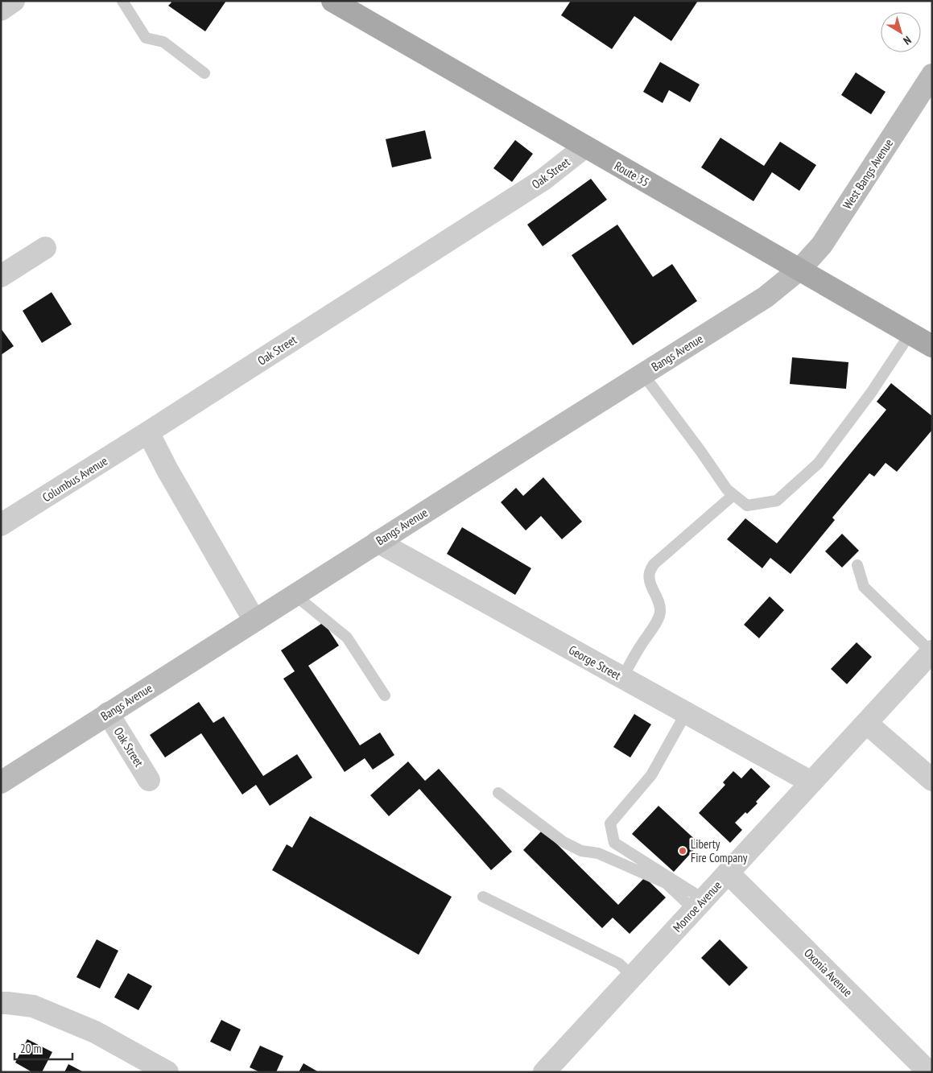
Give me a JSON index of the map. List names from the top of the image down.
{
  "streets": {
    "main road": ["Route 35"],
    "street": [
      "Oak Street",
      "West Bangs Avenue",
      "Bangs Avenue",
      "Columbus Avenue",
      "George Street",
      "Monroe Avenue",
      "Oxonia Avenue"
    ]
  },
  "crossings": [
    ["Oak Street", "Route 35"],
    ["Oak Street", "Bangs Avenue"],
    ["Oak Street", "Columbus Avenue"],
    ["Route 35", "West Bangs Avenue"],
    ["Route 35", "Bangs Avenue"],
    ["West Bangs Avenue", "Bangs Avenue"],
    ["Bangs Avenue", "George Street"],
    ["George Street", "Monroe Avenue"],
    ["Monroe Avenue", "Oxonia Avenue"]
  ],
  "places": ["Liberty Fire Company"],
  "scale_bar": "20 m",
  "north": "bottom right"
}
